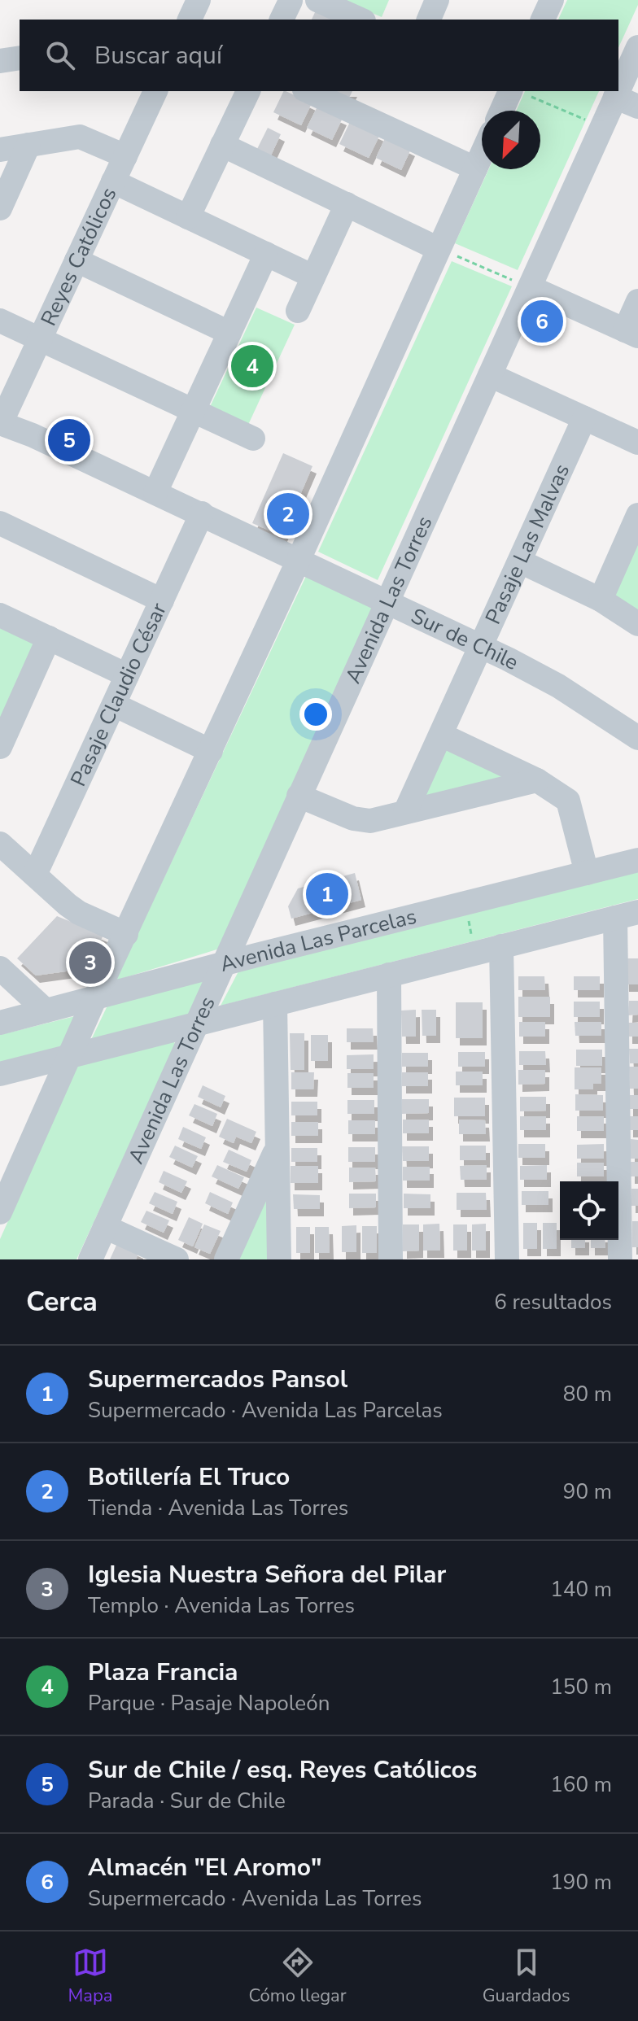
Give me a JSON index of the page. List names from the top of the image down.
{
  "streets": {
    "street": [
      "Reyes Católicos",
      "Pasaje Las Malvas",
      "Avenida Las Torres",
      "Sur de Chile",
      "Pasaje Claudio César",
      "Avenida Las Parcelas"
    ]
  },
  "crossings": [
    ["Reyes Católicos", "Sur de Chile"],
    ["Pasaje Las Malvas", "Sur de Chile"],
    ["Avenida Las Torres", "Sur de Chile"],
    ["Avenida Las Torres", "Avenida Las Parcelas"],
    ["Sur de Chile", "Pasaje Claudio César"]
  ],
  "north": "bottom left",
  "page": {
    "search": "Buscar aquí",
    "pins": [
      "6",
      "4",
      "5",
      "2",
      "1",
      "3"
    ],
    "heading": ["Cerca", "6 resultados"],
    "list": [
      {
        "mark": "1",
        "name": "Supermercados Pansol",
        "note": "Supermercado · Avenida Las Parcelas",
        "value": "80 m"
      },
      {
        "mark": "2",
        "name": "Botillería El Truco",
        "note": "Tienda · Avenida Las Torres",
        "value": "90 m"
      },
      {
        "mark": "3",
        "name": "Iglesia Nuestra Señora del Pilar",
        "note": "Templo · Avenida Las Torres",
        "value": "140 m"
      },
      {
        "mark": "4",
        "name": "Plaza Francia",
        "note": "Parque · Pasaje Napoleón",
        "value": "150 m"
      },
      {
        "mark": "5",
        "name": "Sur de Chile / esq. Reyes Católicos",
        "note": "Parada · Sur de Chile",
        "value": "160 m"
      },
      {
        "mark": "6",
        "name": "Almacén \"El Aromo\"",
        "note": "Supermercado · Avenida Las Torres",
        "value": "190 m"
      }
    ],
    "nav": ["Mapa", "Cómo llegar", "Guardados"]
  }
}
